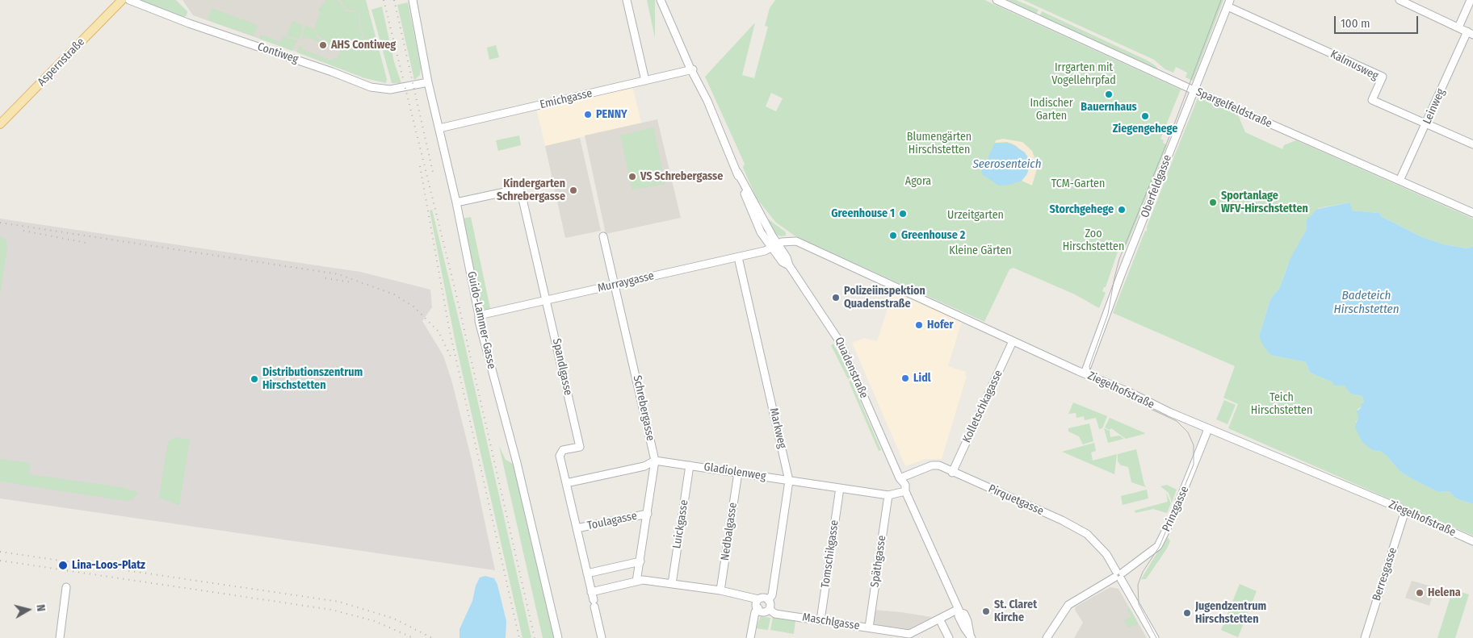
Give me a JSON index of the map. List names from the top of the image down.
{
  "streets": {
    "main road": ["Aspernstraße"],
    "street": [
      "Contiweg",
      "Kalmusweg",
      "Emichgasse",
      "Leinweg",
      "Spargelfeldstraße",
      "Oberfeldgasse",
      "Murraygasse",
      "Guido-Lammer-Gasse",
      "Spandlgasse",
      "Quadenstraße",
      "Ziegelhofstraße",
      "Kolletschkagasse",
      "Schrebergasse",
      "Markweg",
      "Gladiolenweg",
      "Pirquetgasse",
      "Prinzgasse",
      "Toulagasse",
      "Luickgasse",
      "Nedbalgasse",
      "Tomschikgasse",
      "Späthgasse",
      "Berresgasse",
      "Maschlgasse"
    ]
  },
  "crossings": [
    ["Contiweg", "Guido-Lammer-Gasse"],
    ["Kalmusweg", "Leinweg"],
    ["Kalmusweg", "Oberfeldgasse"],
    ["Emichgasse", "Guido-Lammer-Gasse"],
    ["Emichgasse", "Quadenstraße"],
    ["Leinweg", "Spargelfeldstraße"],
    ["Spargelfeldstraße", "Oberfeldgasse"],
    ["Oberfeldgasse", "Ziegelhofstraße"],
    ["Murraygasse", "Guido-Lammer-Gasse"],
    ["Murraygasse", "Spandlgasse"],
    ["Murraygasse", "Quadenstraße"],
    ["Murraygasse", "Ziegelhofstraße"],
    ["Murraygasse", "Schrebergasse"],
    ["Murraygasse", "Markweg"],
    ["Guido-Lammer-Gasse", "Spandlgasse"],
    ["Spandlgasse", "Gladiolenweg"],
    ["Spandlgasse", "Toulagasse"],
    ["Quadenstraße", "Ziegelhofstraße"],
    ["Quadenstraße", "Gladiolenweg"],
    ["Quadenstraße", "Pirquetgasse"],
    ["Quadenstraße", "Maschlgasse"],
    ["Ziegelhofstraße", "Kolletschkagasse"],
    ["Ziegelhofstraße", "Prinzgasse"],
    ["Ziegelhofstraße", "Berresgasse"],
    ["Kolletschkagasse", "Pirquetgasse"],
    ["Schrebergasse", "Gladiolenweg"],
    ["Schrebergasse", "Toulagasse"],
    ["Markweg", "Gladiolenweg"],
    ["Markweg", "Maschlgasse"],
    ["Gladiolenweg", "Luickgasse"],
    ["Gladiolenweg", "Nedbalgasse"],
    ["Gladiolenweg", "Tomschikgasse"],
    ["Gladiolenweg", "Späthgasse"],
    ["Pirquetgasse", "Prinzgasse"],
    ["Tomschikgasse", "Maschlgasse"],
    ["Späthgasse", "Maschlgasse"]
  ],
  "water": ["Seerosenteich", "Badeteich Hirschstetten"],
  "parks": [
    "Irrgarten mit Vogellehrpfad",
    "Indischer Garten",
    "Blumengärten Hirschstetten",
    "Agora",
    "TCM-Garten",
    "Urzeitgarten",
    "Zoo Hirschstetten",
    "Kleine Gärten",
    "Teich Hirschstetten"
  ],
  "places": [
    "AHS Contiweg",
    "Bauernhaus",
    "PENNY",
    "Ziegengehege",
    "VS Schrebergasse",
    "Kindergarten Schrebergasse",
    "Sportanlage WFV-Hirschstetten",
    "Storchgehege",
    "Greenhouse 1",
    "Greenhouse 2",
    "Polizeiinspektion Quadenstraße",
    "Hofer",
    "Lidl",
    "Distributionszentrum Hirschstetten",
    "Lina-Loos-Platz",
    "Helena",
    "St. Claret Kirche",
    "Jugendzentrum Hirschstetten"
  ],
  "scale_bar": "100 m",
  "north": "right"
}
